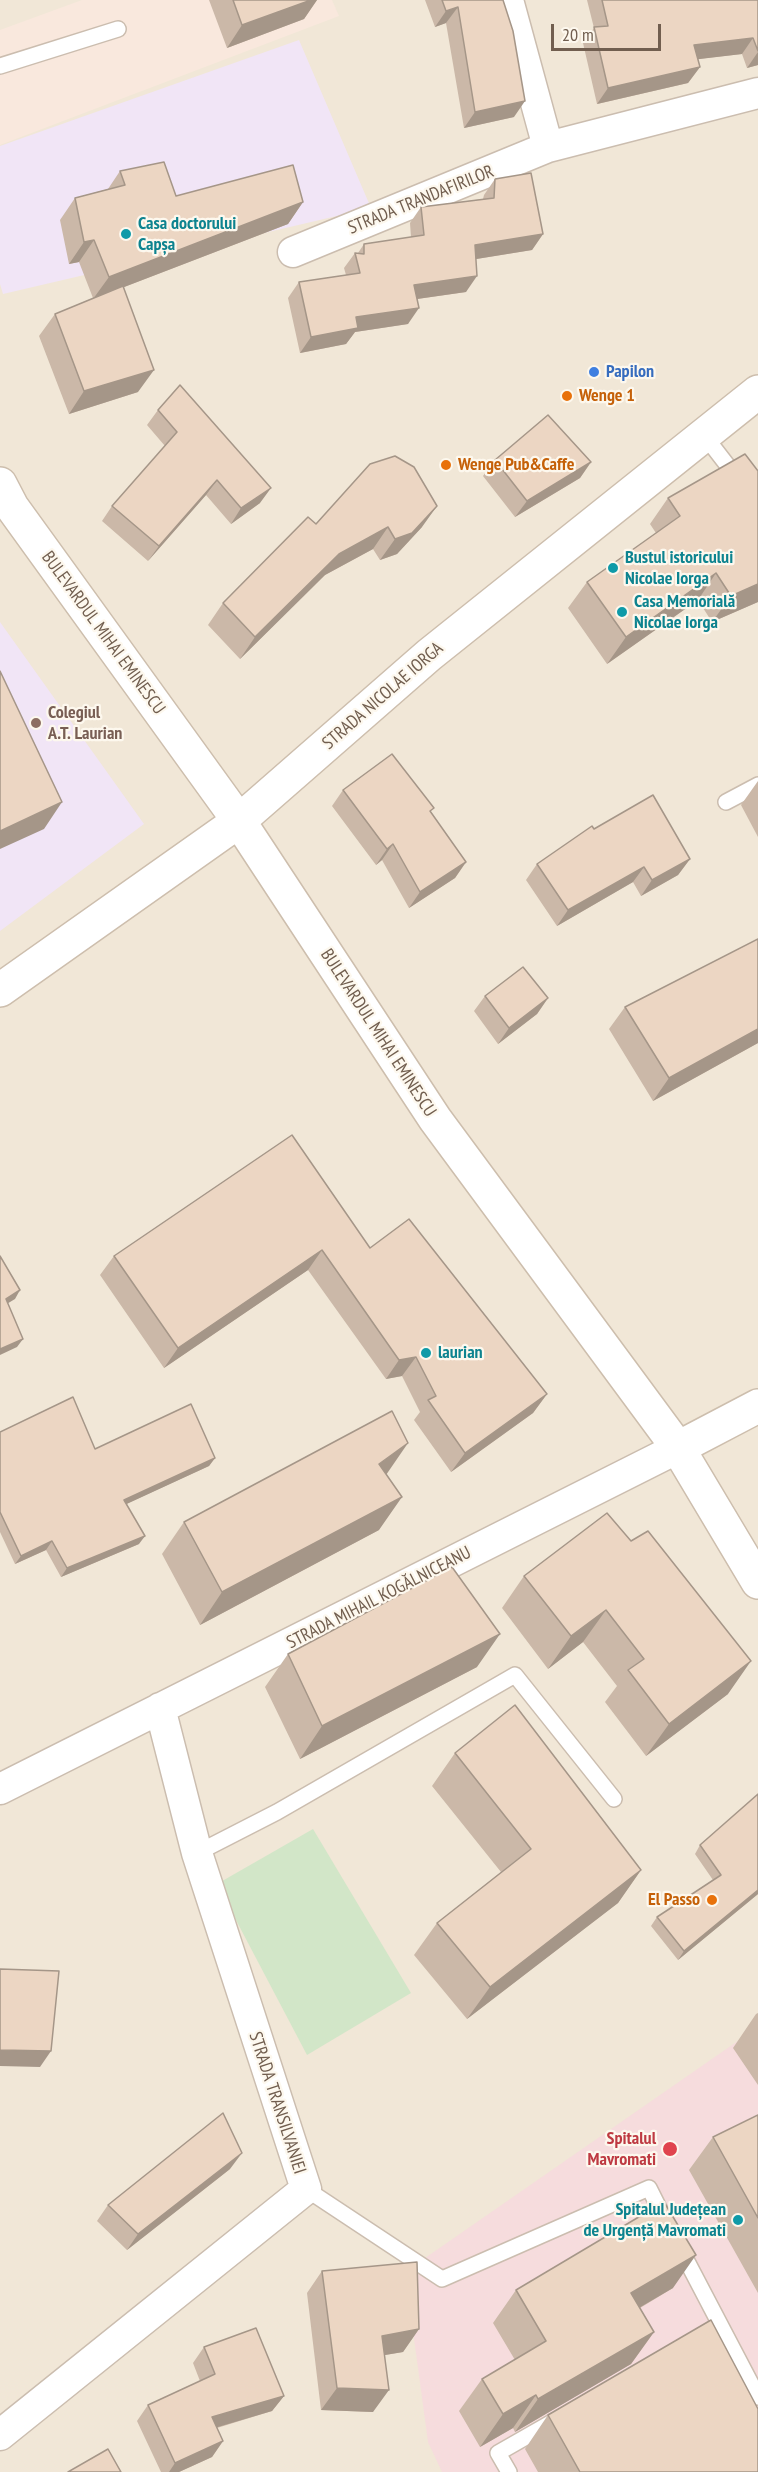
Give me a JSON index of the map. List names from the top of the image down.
{
  "streets": {
    "main road": ["BULEVARDUL MIHAI EMINESCU", "STRADA NICOLAE IORGA", "STRADA MIHAIL KOGĂLNICEANU"],
    "street": ["STRADA TRANDAFIRILOR", "STRADA TRANSILVANIEI"]
  },
  "crossings": [
    ["BULEVARDUL MIHAI EMINESCU", "STRADA NICOLAE IORGA"],
    ["BULEVARDUL MIHAI EMINESCU", "STRADA MIHAIL KOGĂLNICEANU"],
    ["STRADA MIHAIL KOGĂLNICEANU", "STRADA TRANSILVANIEI"]
  ],
  "places": [
    "Casa doctorului Capșa",
    "Papilon",
    "Wenge 1",
    "Wenge Pub&Caffe",
    "Bustul istoricului Nicolae Iorga",
    "Casa Memorială Nicolae Iorga",
    "Colegiul A.T. Laurian",
    "laurian",
    "El Passo",
    "Spitalul Mavromati",
    "Spitalul Județean de Urgență Mavromati"
  ],
  "scale_bar": "20 m"
}
